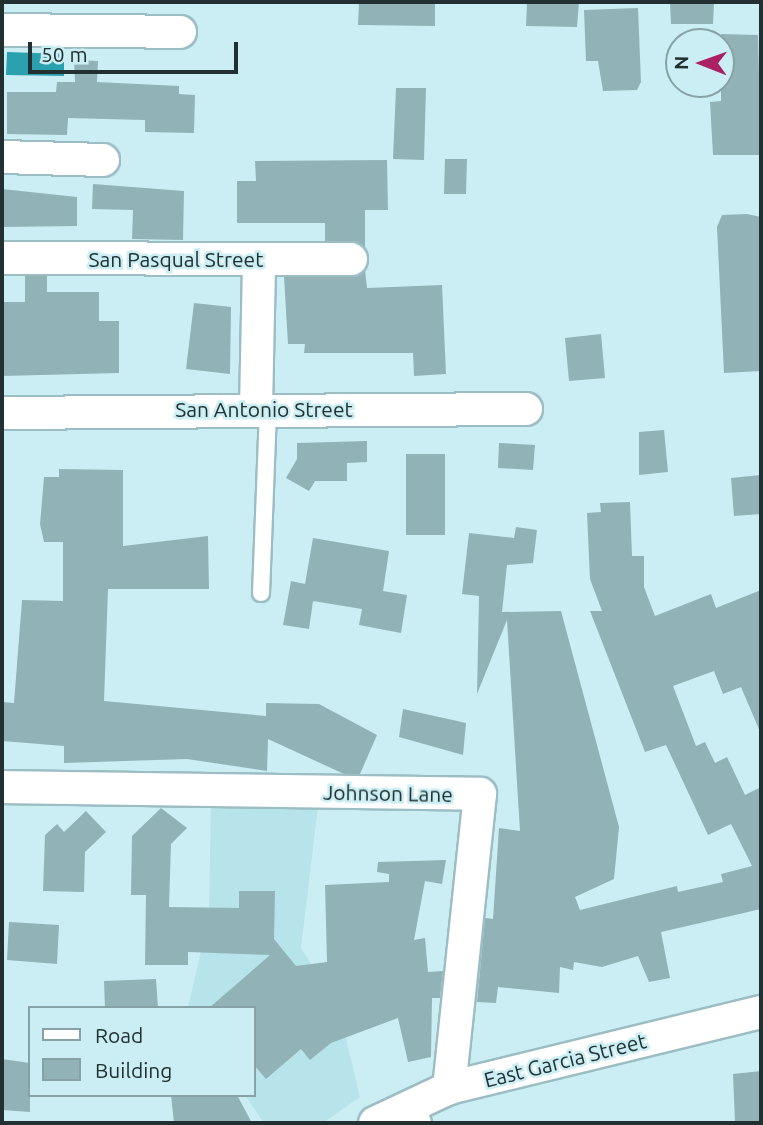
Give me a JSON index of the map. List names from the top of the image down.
{
  "streets": {
    "street": [
      "San Pasqual Street",
      "San Antonio Street",
      "Johnson Lane",
      "East Garcia Street"
    ]
  },
  "crossings": [
    ["Johnson Lane", "East Garcia Street"]
  ],
  "legend": ["Road", "Building"],
  "scale_bar": "50 m",
  "north": "left"
}
